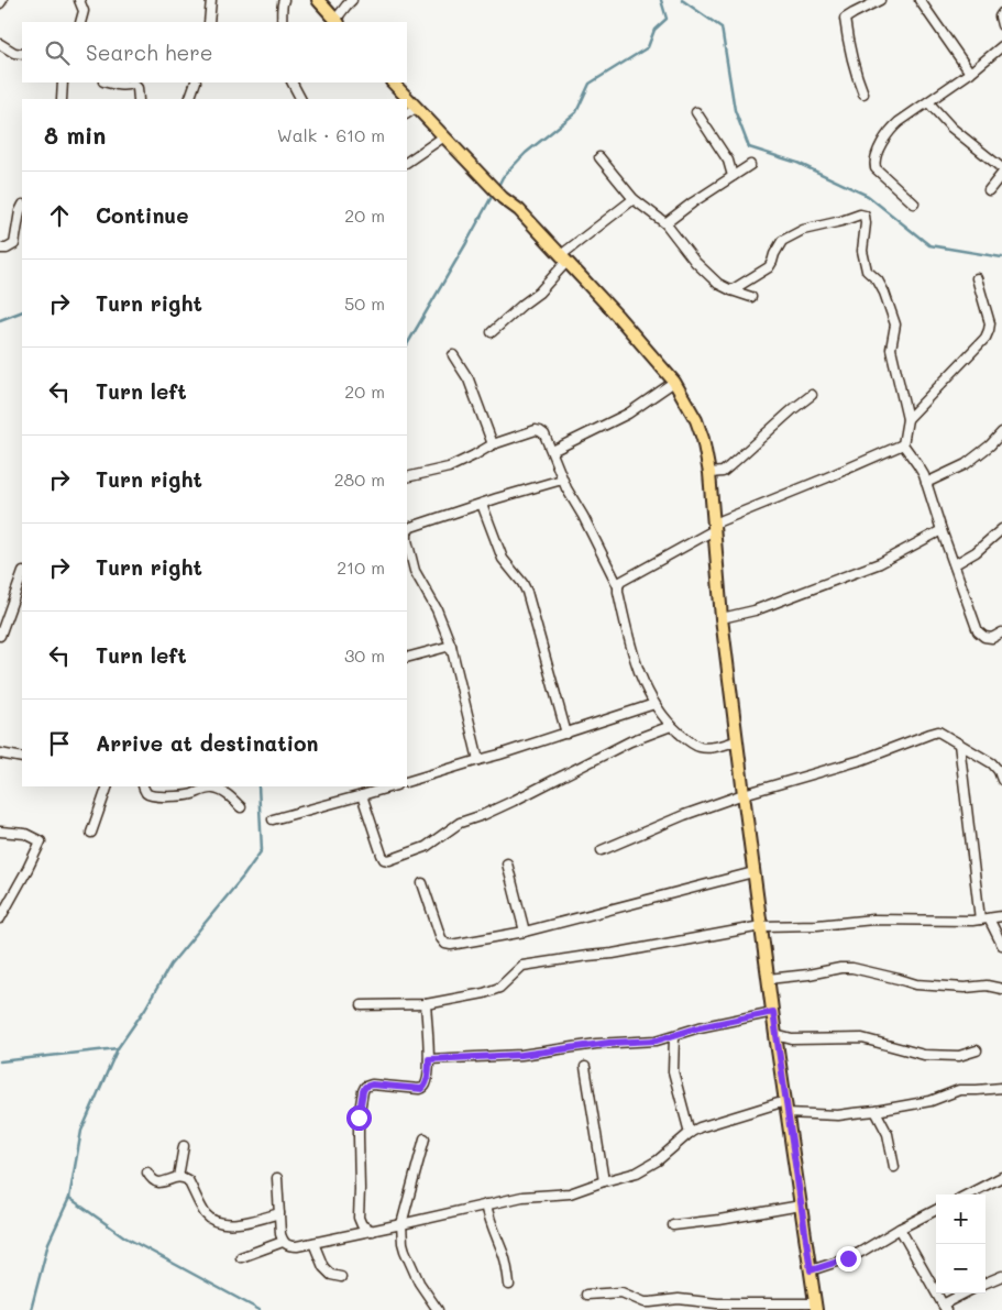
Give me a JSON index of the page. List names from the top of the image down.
{
  "page": {
    "search": "Search here",
    "heading": ["8 min", "Walk · 610 m"],
    "list": [
      ["Continue", "20 m"],
      ["Turn right", "50 m"],
      ["Turn left", "20 m"],
      ["Turn right", "280 m"],
      ["Turn right", "210 m"],
      ["Turn left", "30 m"],
      "Arrive at destination"
    ],
    "map_buttons": ["+", "−"]
  }
}
